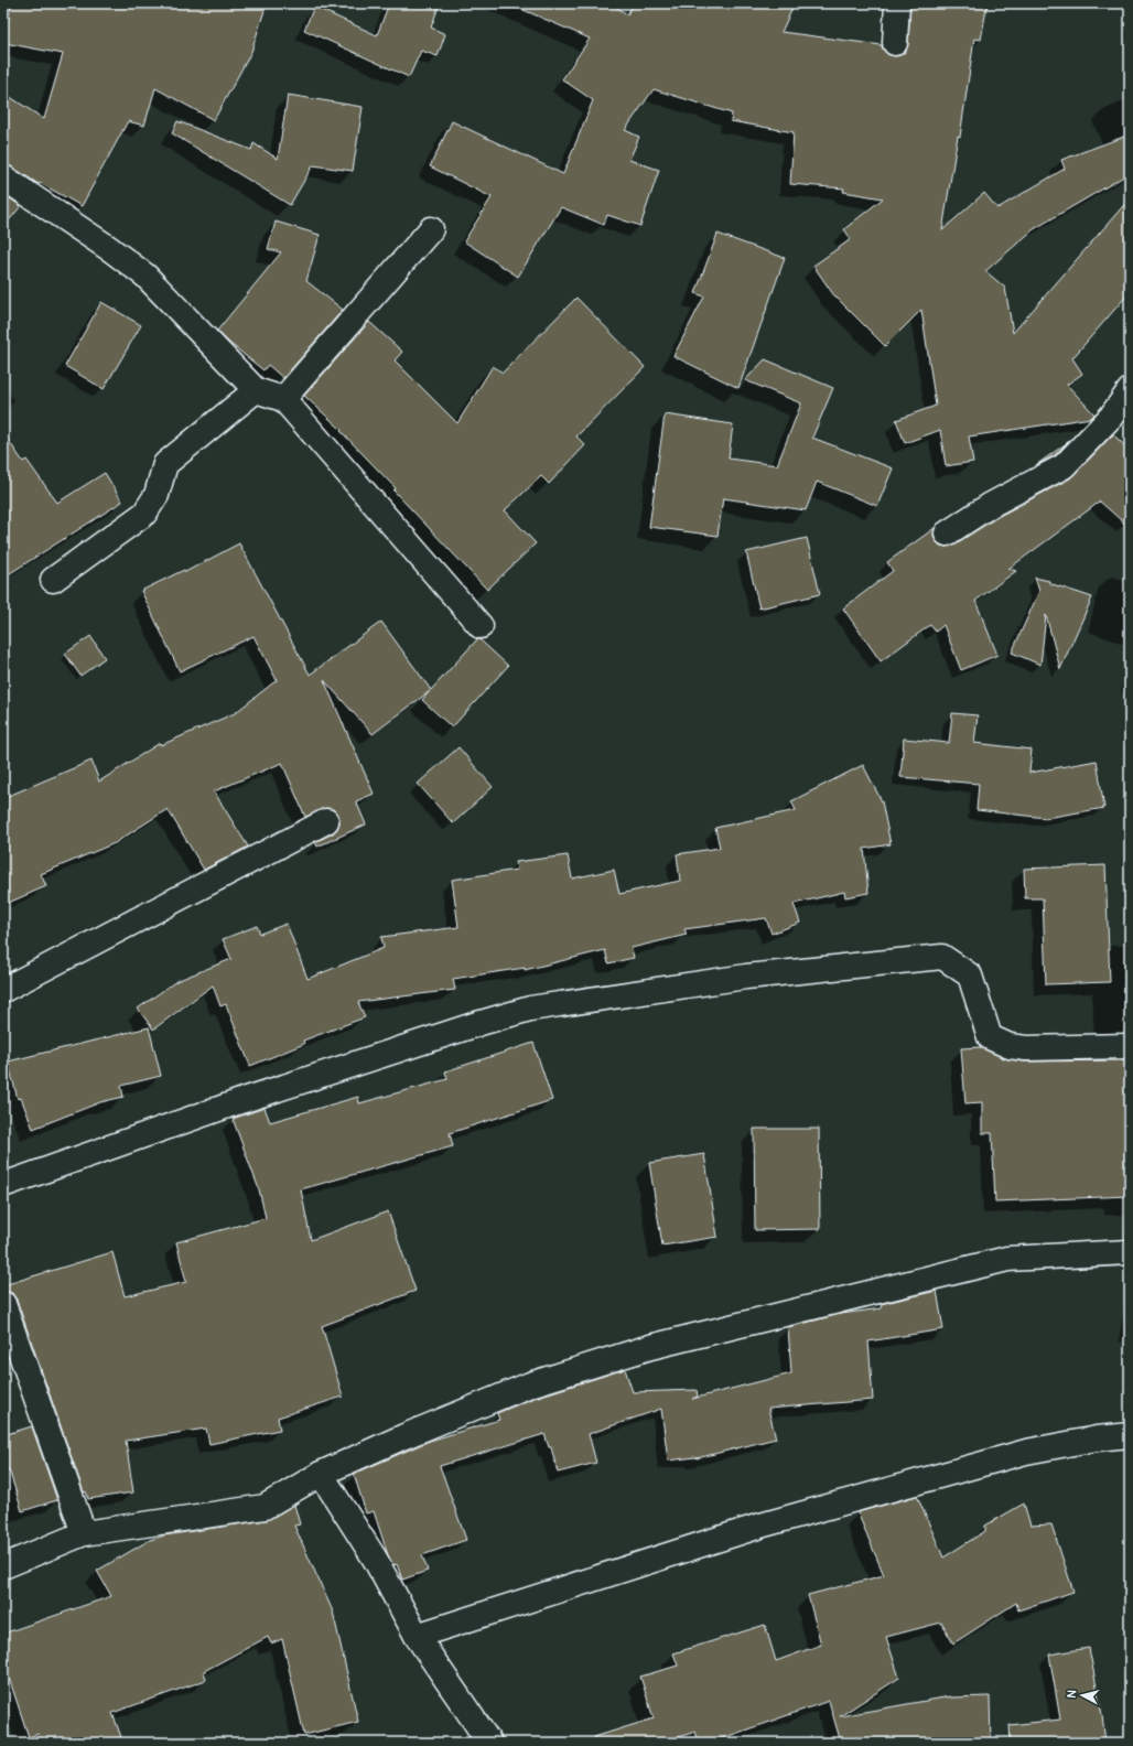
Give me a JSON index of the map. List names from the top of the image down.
{
  "north": "left"
}
